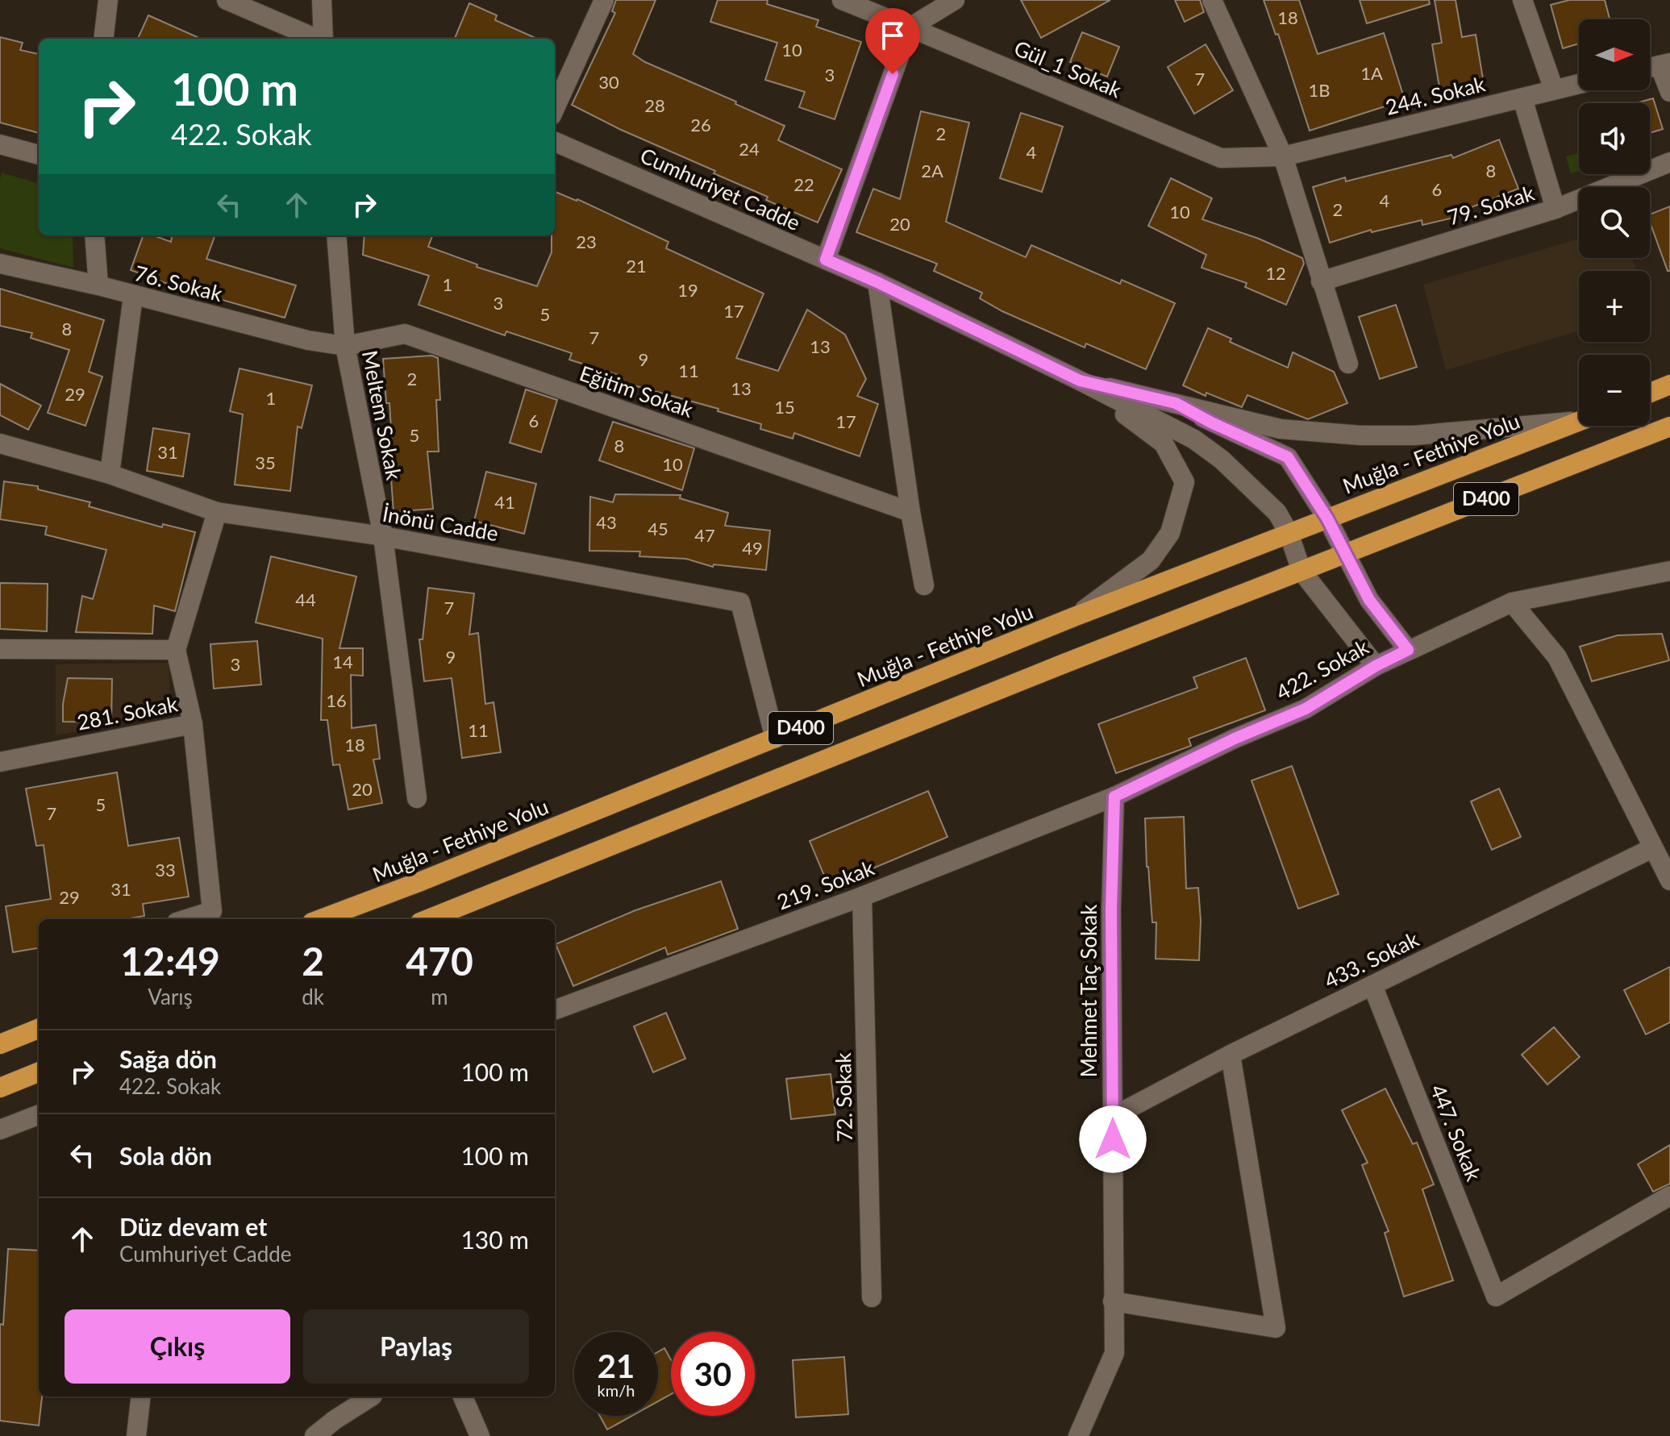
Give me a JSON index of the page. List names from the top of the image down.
{
  "streets": {
    "highway": ["Muğla - Fethiye Yolu", "D400"],
    "street": [
      "Gül_1 Sokak",
      "244. Sokak",
      "Cumhuriyet Cadde",
      "79. Sokak",
      "76. Sokak",
      "Eğitim Sokak",
      "Meltem Sokak",
      "İnönü Cadde",
      "422. Sokak",
      "281. Sokak",
      "219. Sokak",
      "433. Sokak",
      "Mehmet Taç Sokak",
      "72. Sokak",
      "447. Sokak"
    ]
  },
  "crossings": [
    ["Gül_1 Sokak", "244. Sokak"],
    ["76. Sokak", "Eğitim Sokak"],
    ["76. Sokak", "Meltem Sokak"],
    ["Eğitim Sokak", "Meltem Sokak"],
    ["Meltem Sokak", "İnönü Cadde"],
    ["Muğla - Fethiye Yolu", "İnönü Cadde"],
    ["422. Sokak", "219. Sokak"],
    ["422. Sokak", "Mehmet Taç Sokak"],
    ["219. Sokak", "Mehmet Taç Sokak"],
    ["219. Sokak", "72. Sokak"],
    ["433. Sokak", "Mehmet Taç Sokak"],
    ["433. Sokak", "447. Sokak"]
  ],
  "house_numbers": [
    "18",
    "10",
    "1A",
    "3",
    "7",
    "30",
    "1B",
    "28",
    "26",
    "2",
    "24",
    "4",
    "2A",
    "8",
    "22",
    "6",
    "4",
    "2",
    "10",
    "20",
    "23",
    "21",
    "12",
    "1",
    "19",
    "3",
    "17",
    "5",
    "8",
    "7",
    "13",
    "9",
    "11",
    "2",
    "13",
    "29",
    "1",
    "15",
    "6",
    "17",
    "5",
    "8",
    "31",
    "35",
    "10",
    "41",
    "43",
    "45",
    "47",
    "49",
    "44",
    "7",
    "9",
    "14",
    "3",
    "16",
    "11",
    "18",
    "20",
    "5",
    "7",
    "33",
    "31",
    "29"
  ],
  "north": "right",
  "page": {
    "map_buttons": ["+", "−"],
    "turn": ["100 m", "422. Sokak"],
    "eta": [
      "12:49",
      "Varış",
      "2",
      "dk",
      "470",
      "m"
    ],
    "list": [
      {
        "name": "Sağa dön",
        "note": "422. Sokak",
        "value": "100 m"
      },
      {
        "name": "Sola dön",
        "value": "100 m"
      },
      {
        "name": "Düz devam et",
        "note": "Cumhuriyet Cadde",
        "value": "130 m"
      }
    ],
    "buttons": ["Çıkış", "Paylaş"],
    "speed": "21 km/h",
    "limit": "30"
  }
}
